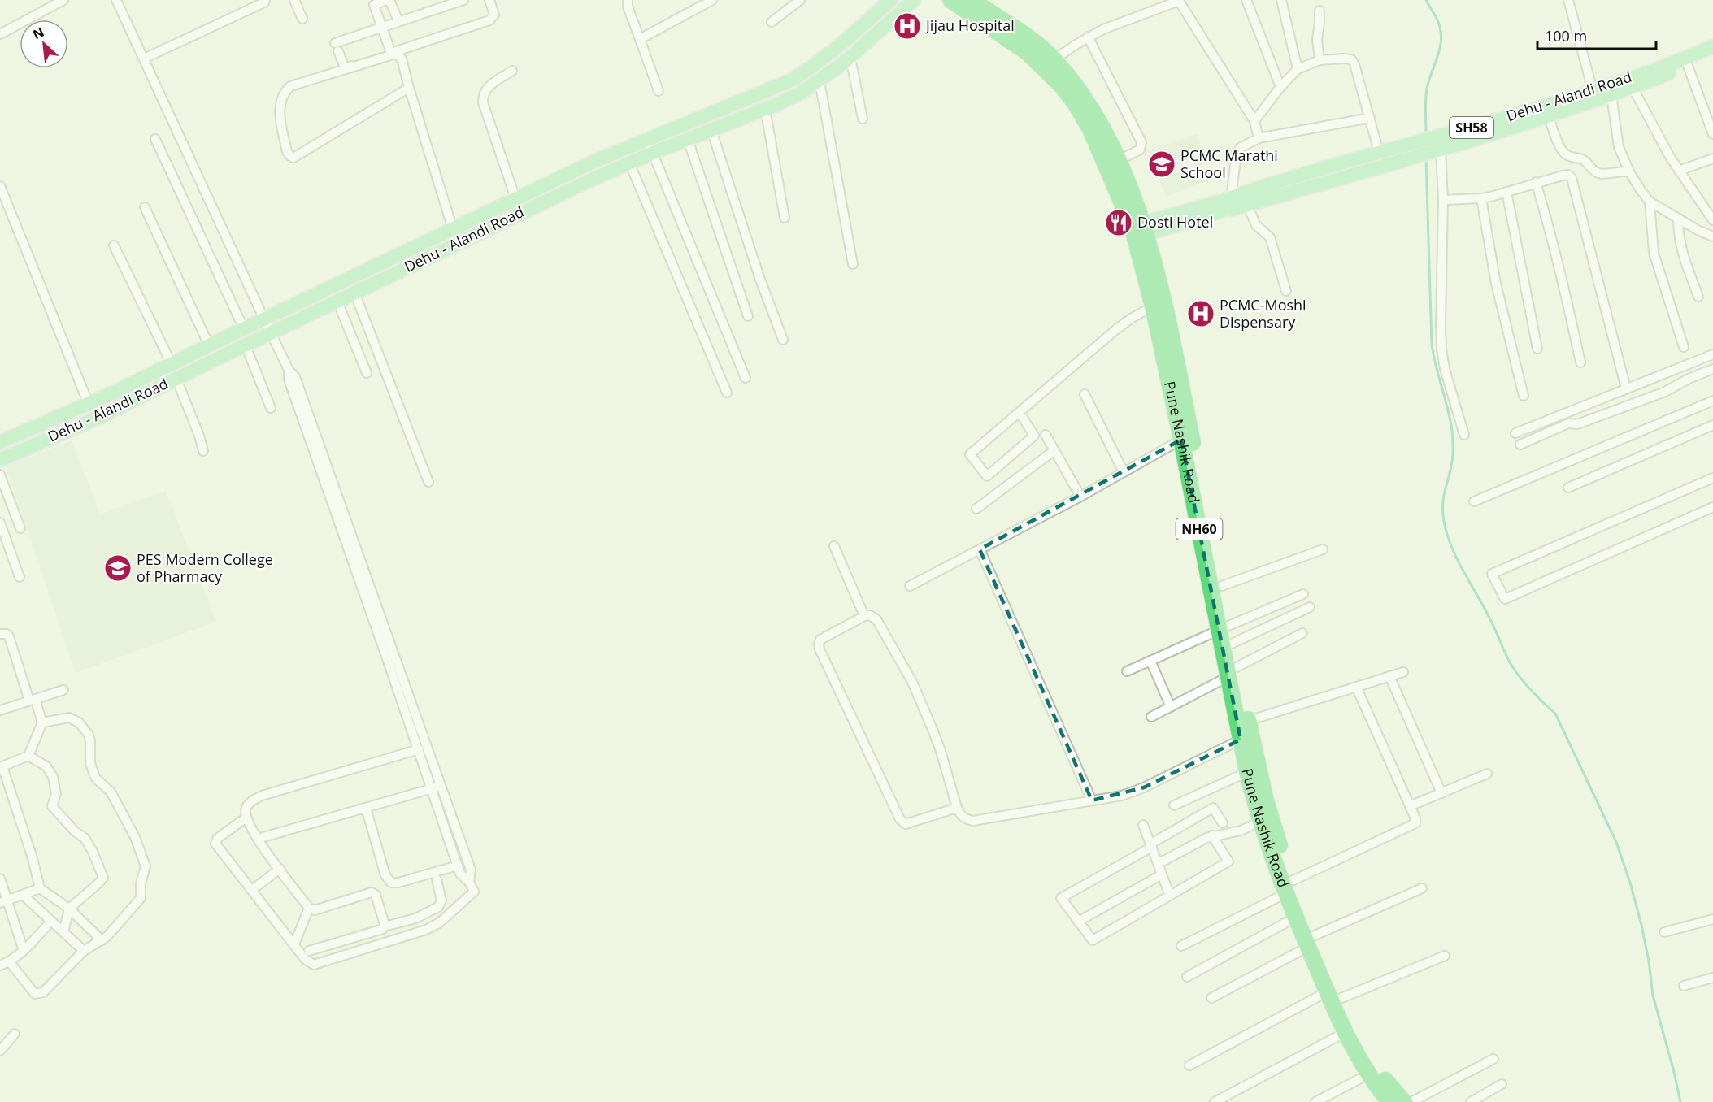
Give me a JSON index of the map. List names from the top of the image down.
{
  "streets": {
    "highway": ["Pune Nashik Road", "NH60"],
    "main road": ["Dehu - Alandi Road", "SH58"]
  },
  "crossings": [
    ["Dehu - Alandi Road", "Pune Nashik Road"]
  ],
  "places": {
    "hospital": ["Jijau Hospital", "PCMC-Moshi Dispensary"],
    "school or university": ["PCMC Marathi School", "PES Modern College of Pharmacy"],
    "restaurant": ["Dosti Hotel"]
  },
  "scale_bar": "100 m",
  "north": "top left"
}
